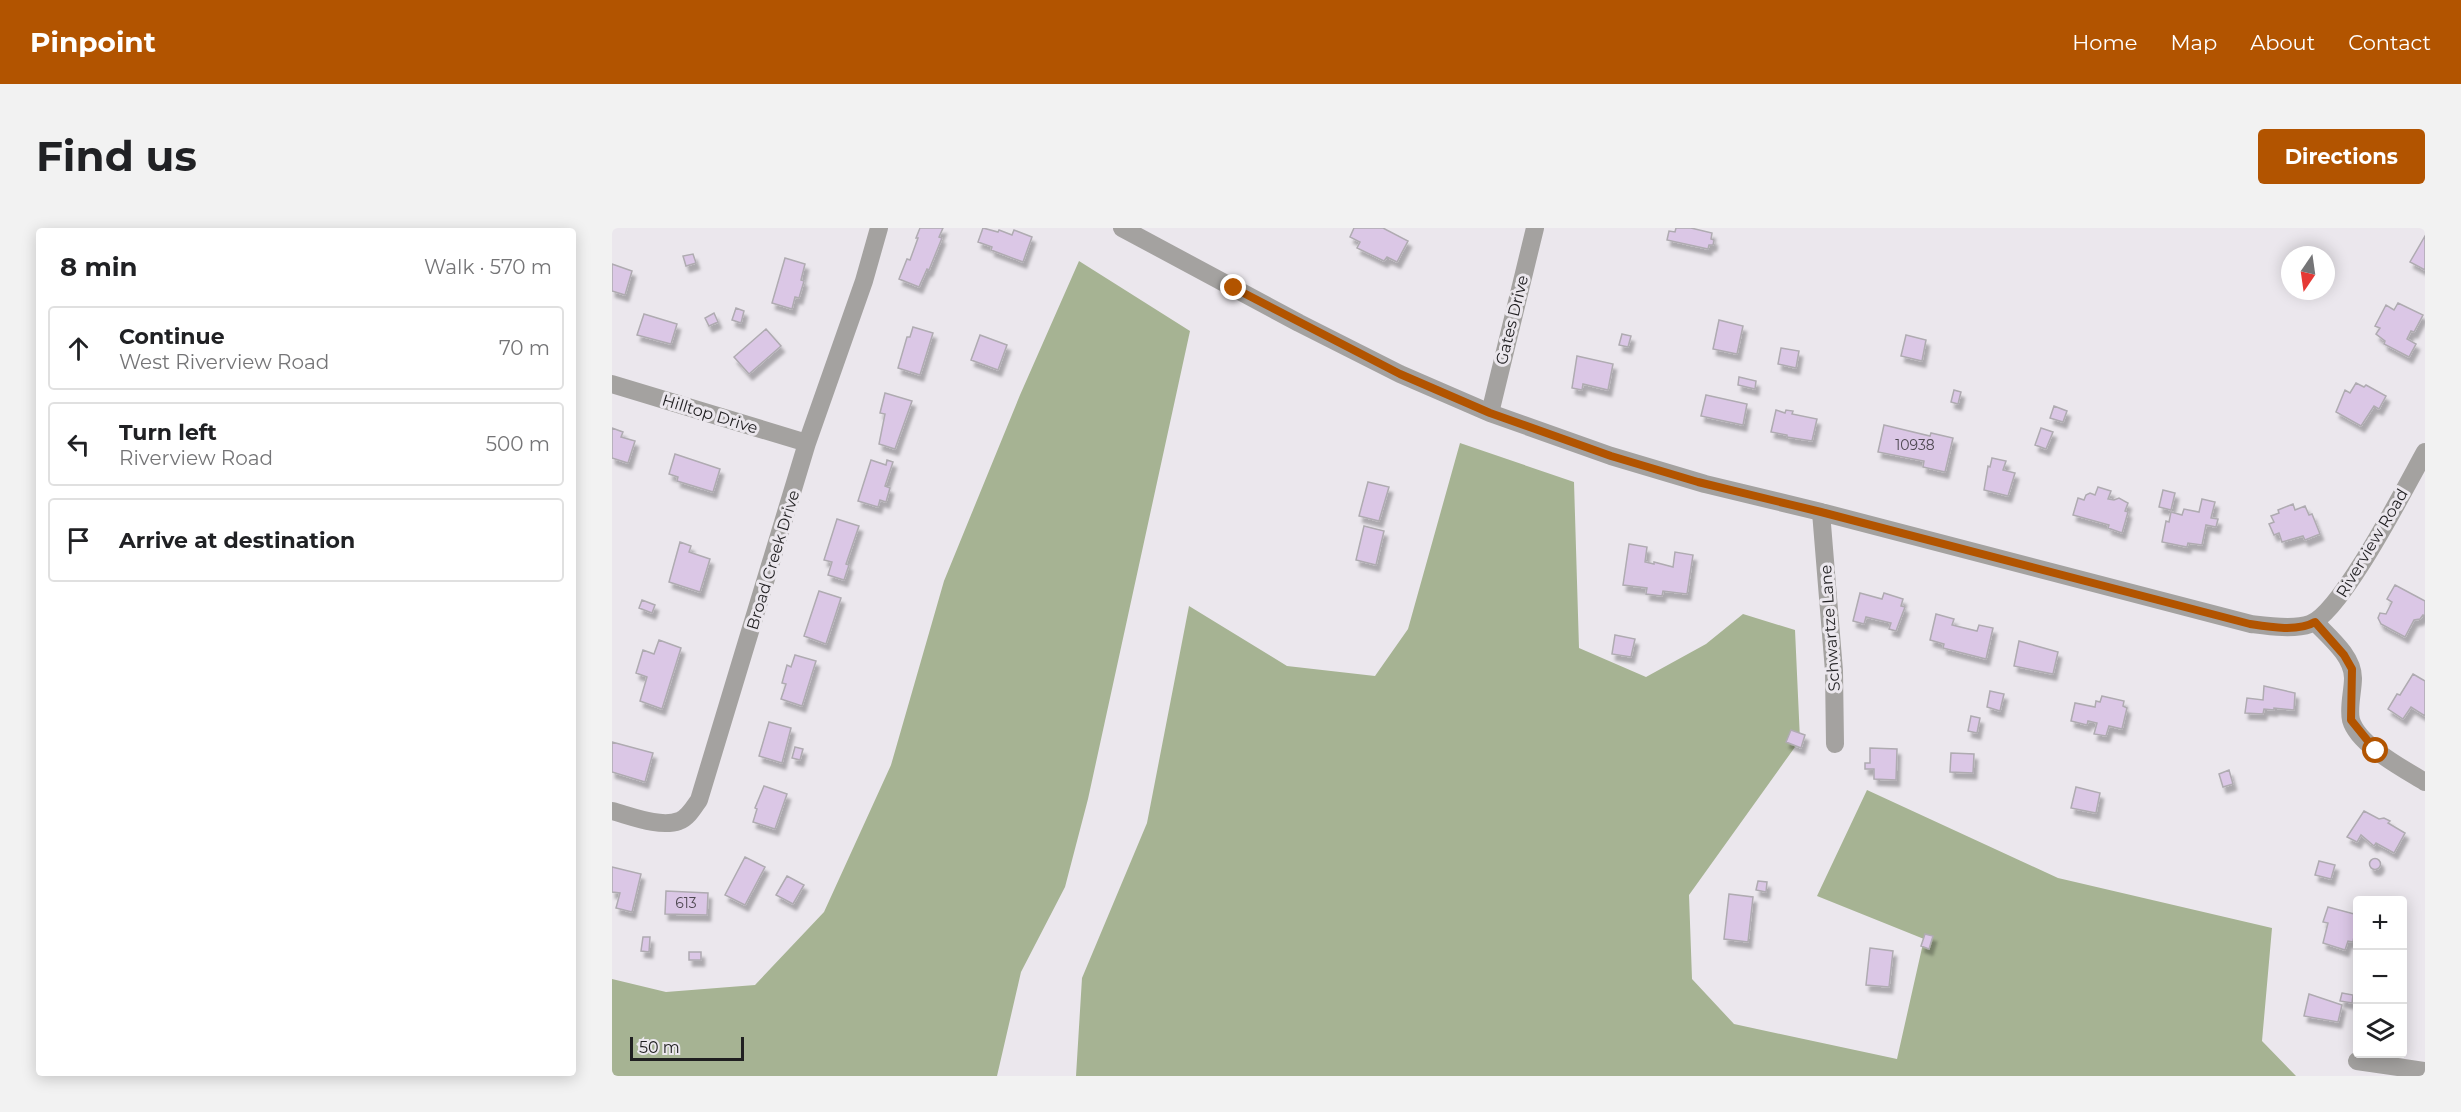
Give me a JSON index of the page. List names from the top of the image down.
{
  "streets": {
    "street": [
      "Gates Drive",
      "Hilltop Drive",
      "Riverview Road",
      "Broad Creek Drive",
      "Schwartze Lane"
    ]
  },
  "crossings": [
    ["Hilltop Drive", "Broad Creek Drive"]
  ],
  "house_numbers": ["10938", "613"],
  "scale_bar": "50 m",
  "north": "bottom",
  "page": {
    "header": "Pinpoint",
    "nav": [
      "Home",
      "Map",
      "About",
      "Contact"
    ],
    "buttons": "Directions",
    "title": "Find us",
    "heading": ["8 min", "Walk · 570 m"],
    "list": [
      ["Continue", "West Riverview Road", "70 m"],
      ["Turn left", "Riverview Road", "500 m"],
      "Arrive at destination"
    ],
    "map_buttons": ["+", "−"],
    "scale": "50 m"
  }
}
